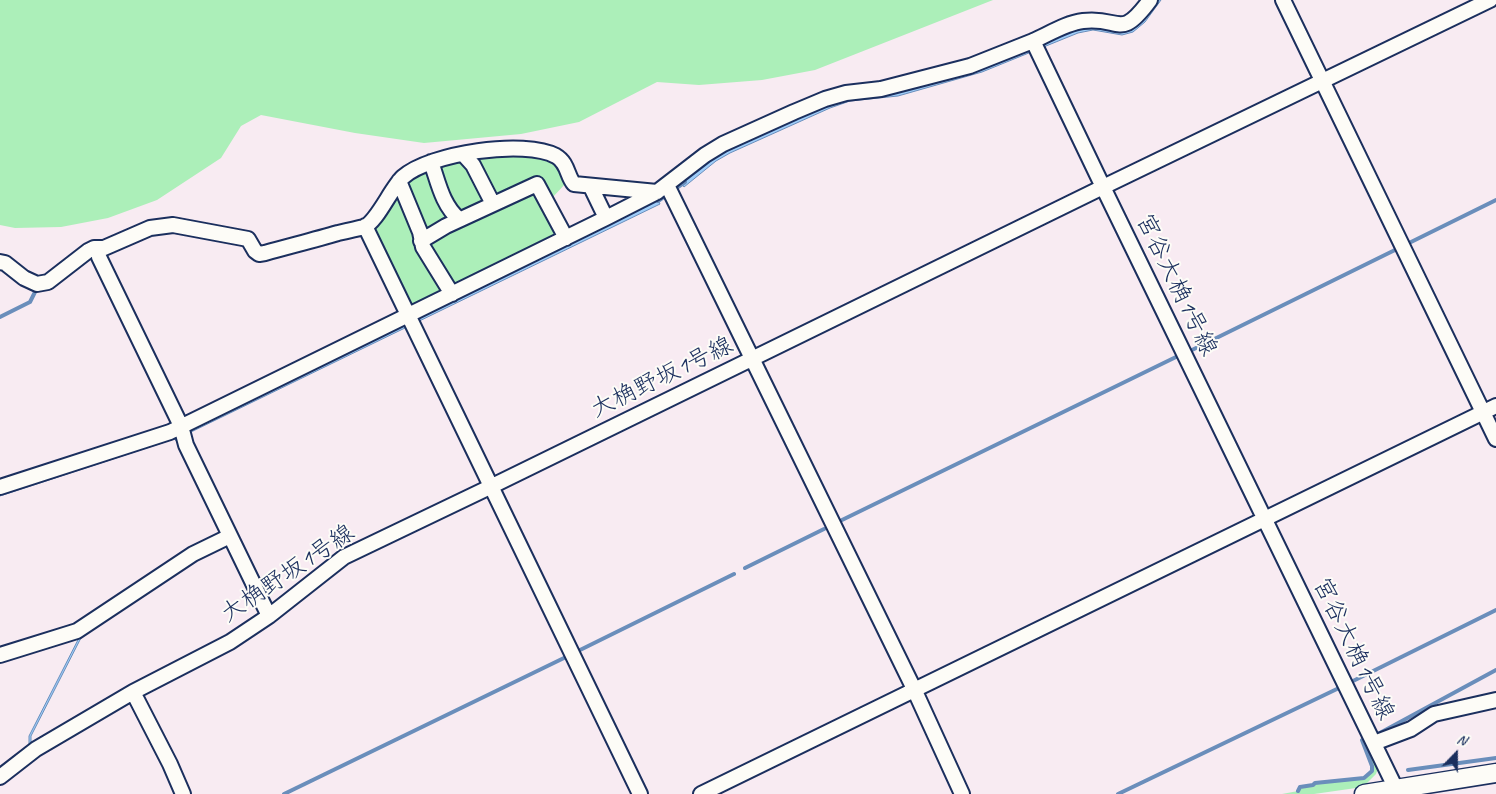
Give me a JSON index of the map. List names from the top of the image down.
{
  "streets": {
    "street": ["宮谷大桷1号線", "大桷野坂1号線"]
  },
  "crossings": [
    ["宮谷大桷1号線", "大桷野坂1号線"]
  ],
  "north": "top"
}
